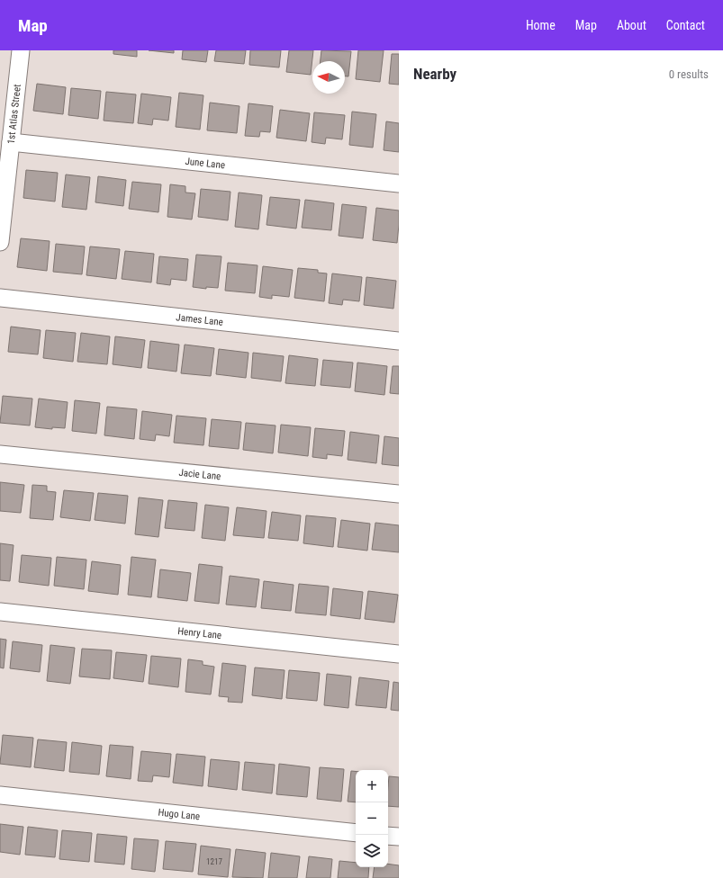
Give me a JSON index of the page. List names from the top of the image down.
{
  "streets": {
    "street": [
      "1st Atlas Street",
      "June Lane",
      "James Lane",
      "Jacie Lane",
      "Henry Lane",
      "Hugo Lane"
    ]
  },
  "crossings": [
    ["1st Atlas Street", "June Lane"]
  ],
  "house_numbers": ["1217"],
  "north": "left",
  "page": {
    "header": "Map",
    "nav": [
      "Home",
      "Map",
      "About",
      "Contact"
    ],
    "heading": ["Nearby", "0 results"],
    "map_buttons": ["+", "−"]
  }
}
